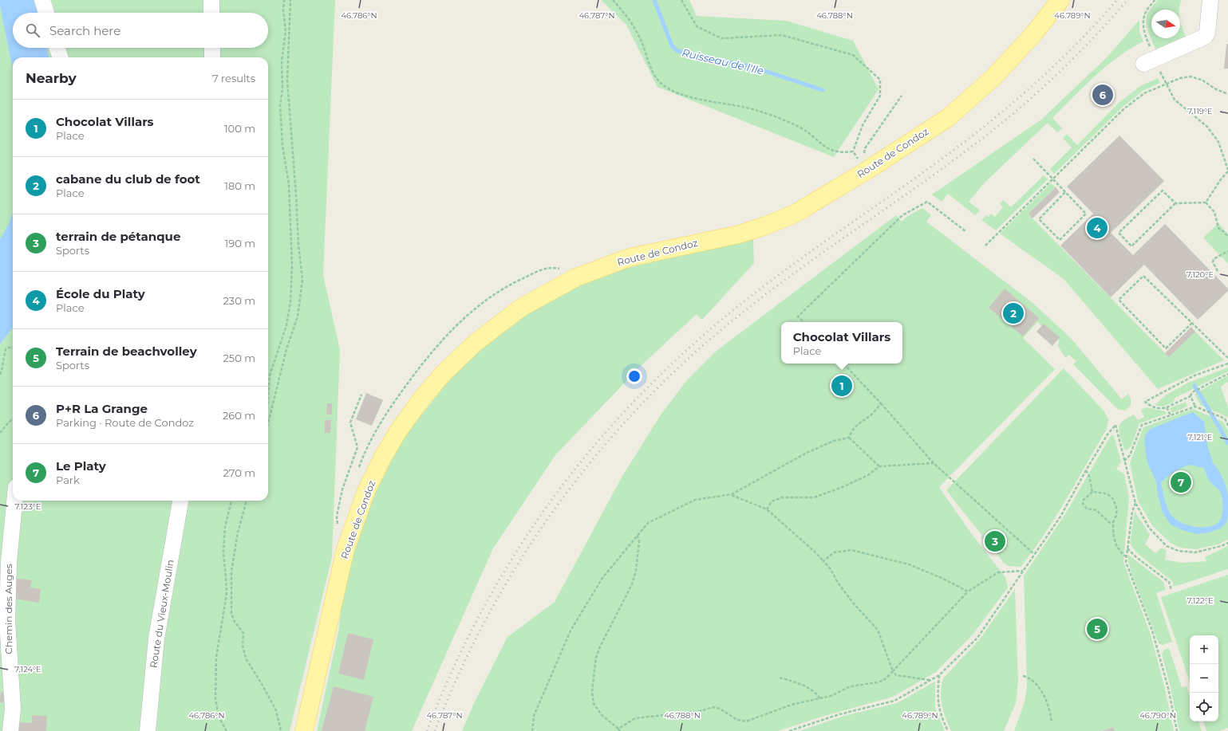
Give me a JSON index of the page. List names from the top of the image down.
{
  "streets": {
    "main road": ["Route de Condoz"],
    "street": ["Chemin des Auges", "Route du Vieux-Moulin"]
  },
  "water": ["Ruisseau de l'Ile"],
  "north": "right",
  "page": {
    "search": "Search here",
    "heading": ["Nearby", "7 results"],
    "pins": [
      "6",
      "4",
      "2",
      "1",
      "7",
      "3",
      "5"
    ],
    "list": [
      {
        "mark": "1",
        "name": "Chocolat Villars",
        "note": "Place",
        "value": "100 m"
      },
      {
        "mark": "2",
        "name": "cabane du club de foot",
        "note": "Place",
        "value": "180 m"
      },
      {
        "mark": "3",
        "name": "terrain de pétanque",
        "note": "Sports",
        "value": "190 m"
      },
      {
        "mark": "4",
        "name": "École du Platy",
        "note": "Place",
        "value": "230 m"
      },
      {
        "mark": "5",
        "name": "Terrain de beachvolley",
        "note": "Sports",
        "value": "250 m"
      },
      {
        "mark": "6",
        "name": "P+R La Grange",
        "note": "Parking · Route de Condoz",
        "value": "260 m"
      },
      {
        "mark": "7",
        "name": "Le Platy",
        "note": "Park",
        "value": "270 m"
      }
    ],
    "popup": ["Chocolat Villars", "Place"],
    "map_buttons": ["+", "−"]
  },
  "coordinates": [
    "46.786°N",
    "46.787°N",
    "46.788°N",
    "46.789°N",
    "7.119°E",
    "7.120°E",
    "7.121°E",
    "7.123°E",
    "7.122°E",
    "7.124°E",
    "46.790°N"
  ]
}
